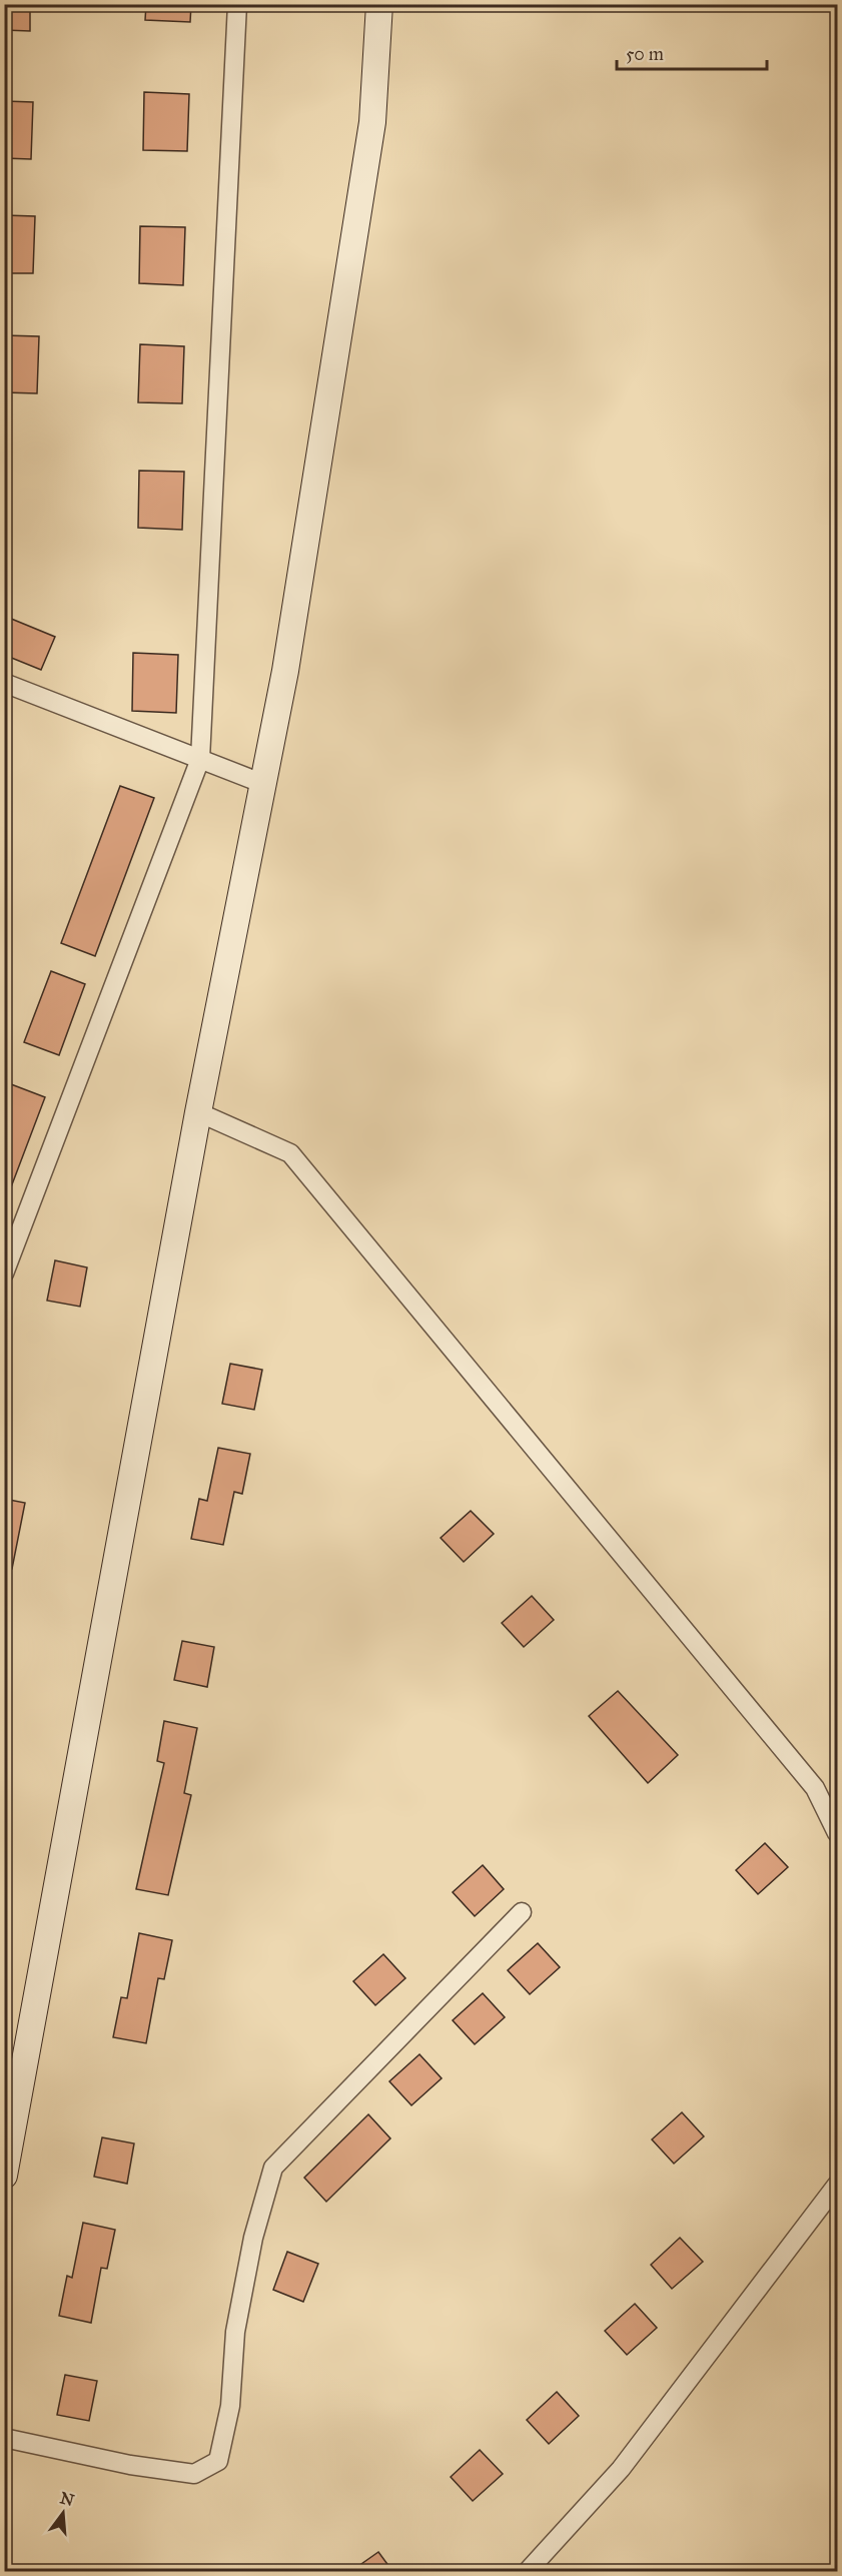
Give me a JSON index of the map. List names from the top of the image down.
{
  "scale_bar": "50 m",
  "north": "top"
}
